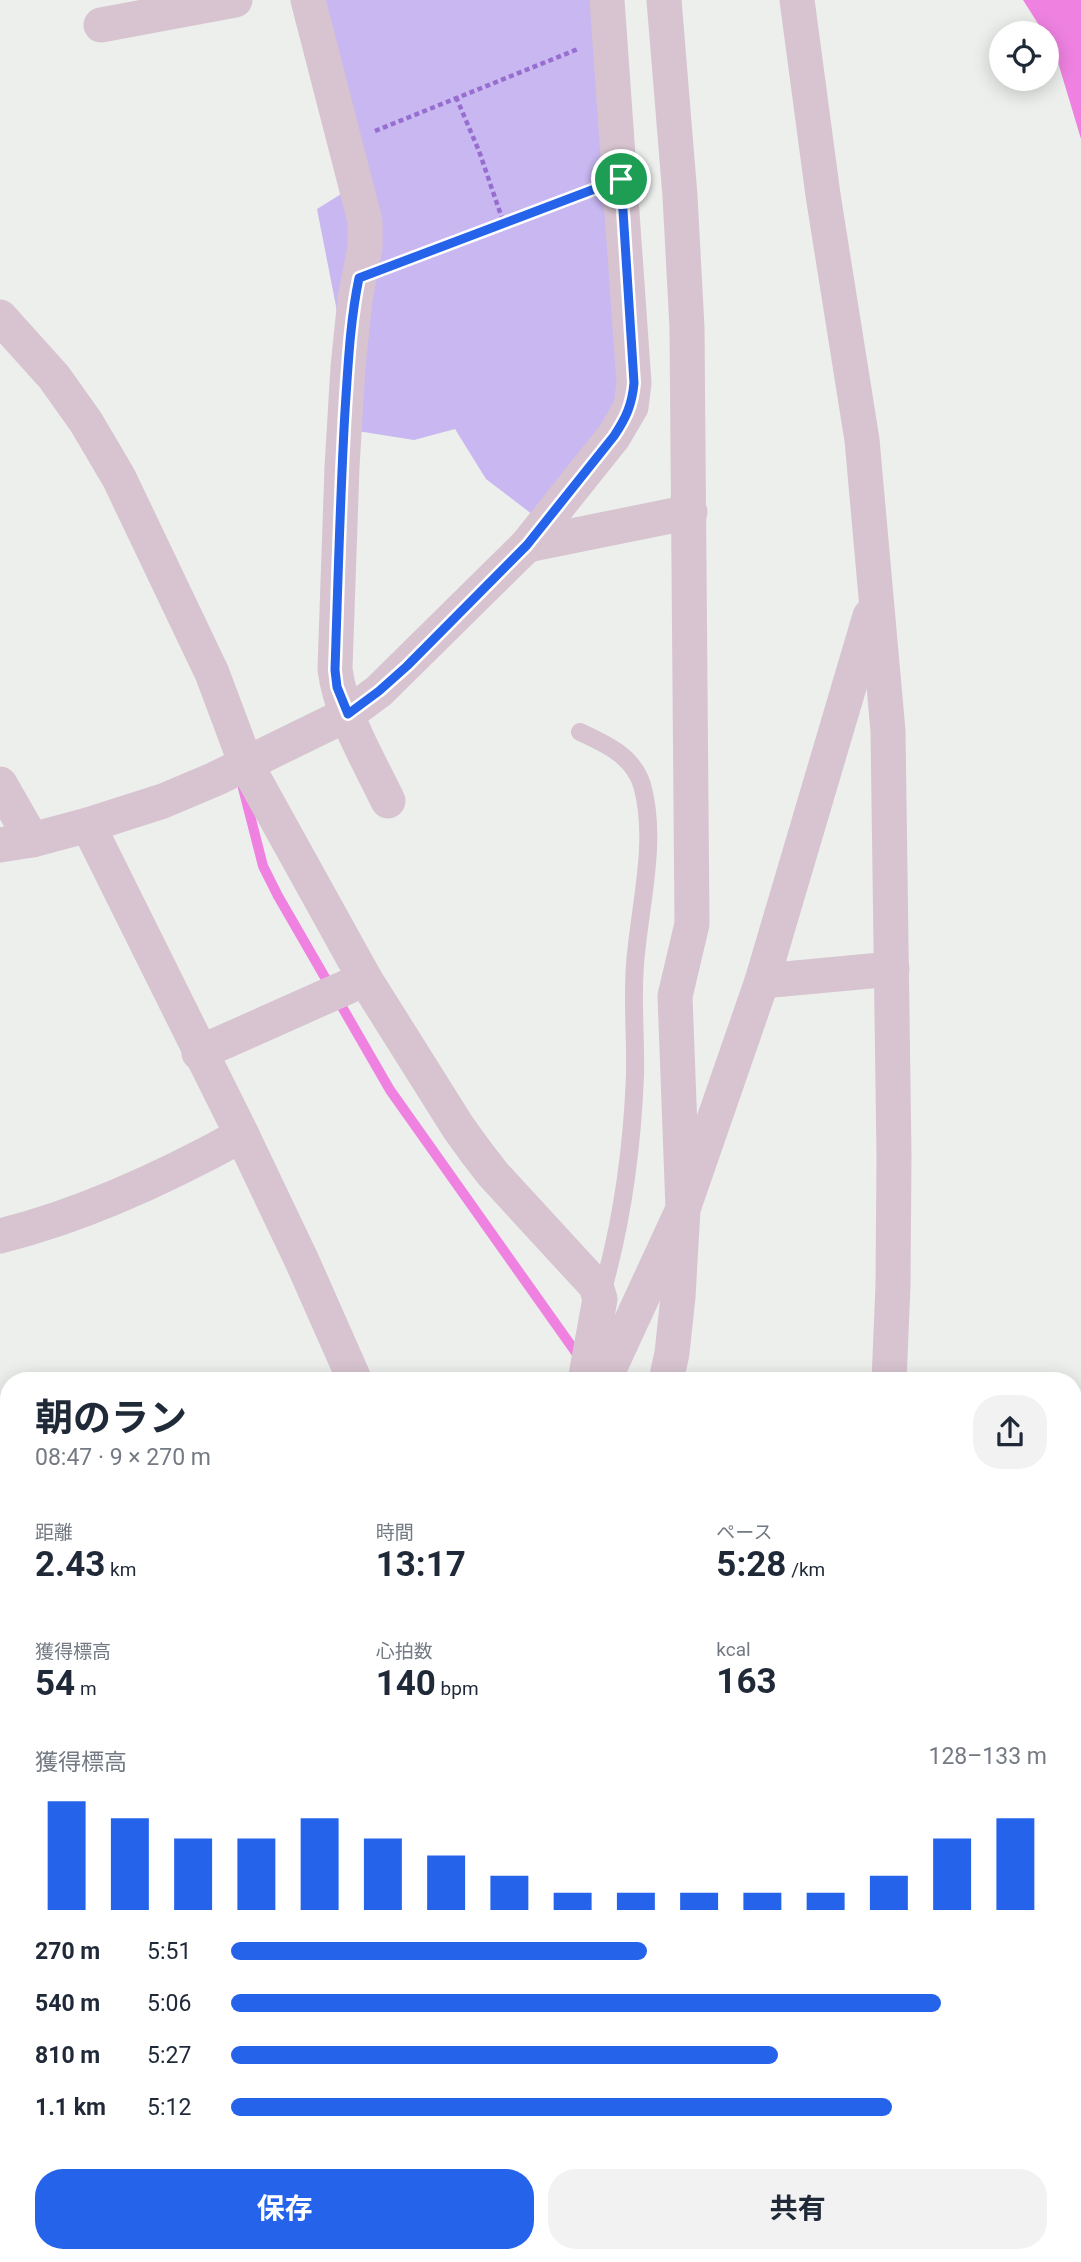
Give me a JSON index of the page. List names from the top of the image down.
{
  "page": {
    "heading": ["朝のラン", "08:47 · 9 × 270 m"],
    "stats": [
      ["距離", "2.43 km"],
      ["時間", "13:17"],
      ["ペース", "5:28 /km"],
      ["獲得標高", "54 m"],
      ["心拍数", "140 bpm"],
      ["kcal", "163"]
    ],
    "chart": ["獲得標高", "128–133 m"],
    "list": [
      {
        "name": "270 m",
        "note": "5:51"
      },
      {
        "name": "540 m",
        "note": "5:06"
      },
      {
        "name": "810 m",
        "note": "5:27"
      },
      {
        "name": "1.1 km",
        "note": "5:12"
      }
    ],
    "buttons": ["保存", "共有"]
  }
}
